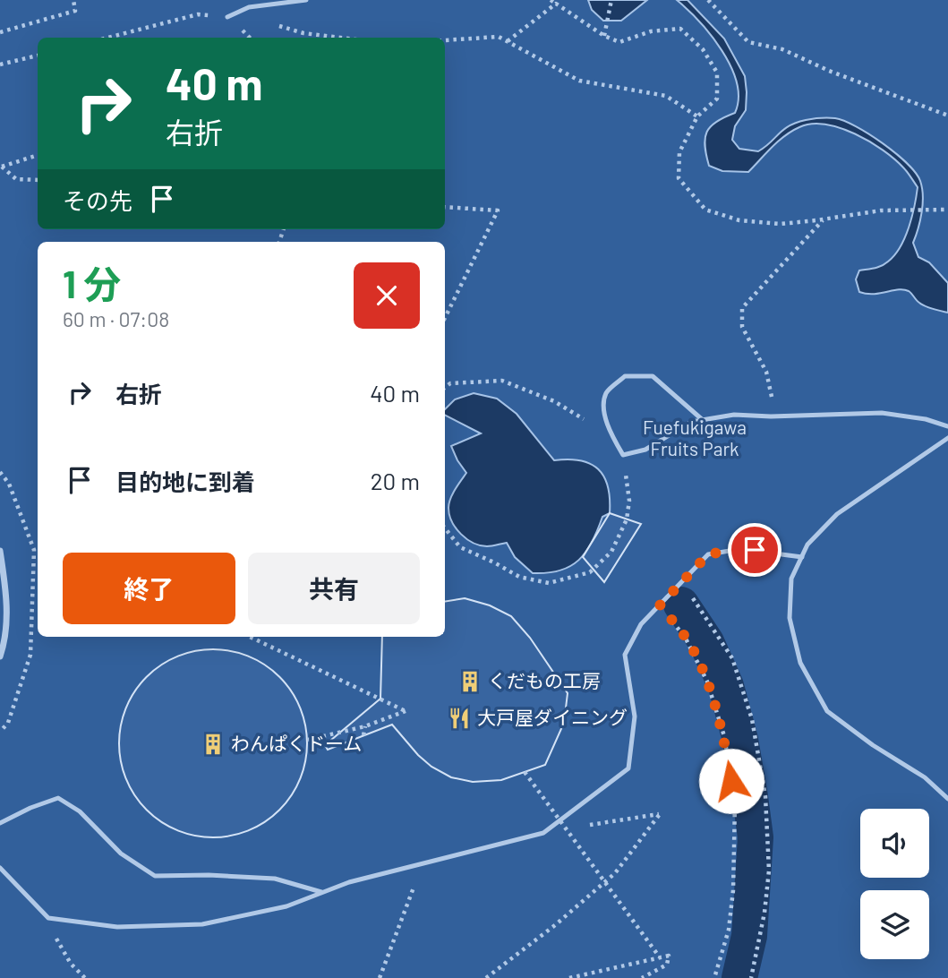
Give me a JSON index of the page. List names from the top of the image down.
{
  "parks": ["Fuefukigawa Fruits Park"],
  "places": {
    "building": ["くだもの工房", "わんぱくドーム"],
    "restaurant": ["大戸屋ダイニング"]
  },
  "page": {
    "turn": ["40 m", "右折"],
    "then": "その先",
    "heading": ["1 分", "60 m · 07:08"],
    "list": [
      {
        "name": "右折",
        "value": "40 m"
      },
      {
        "name": "目的地に到着",
        "value": "20 m"
      }
    ],
    "buttons": ["終了", "共有"]
  }
}
